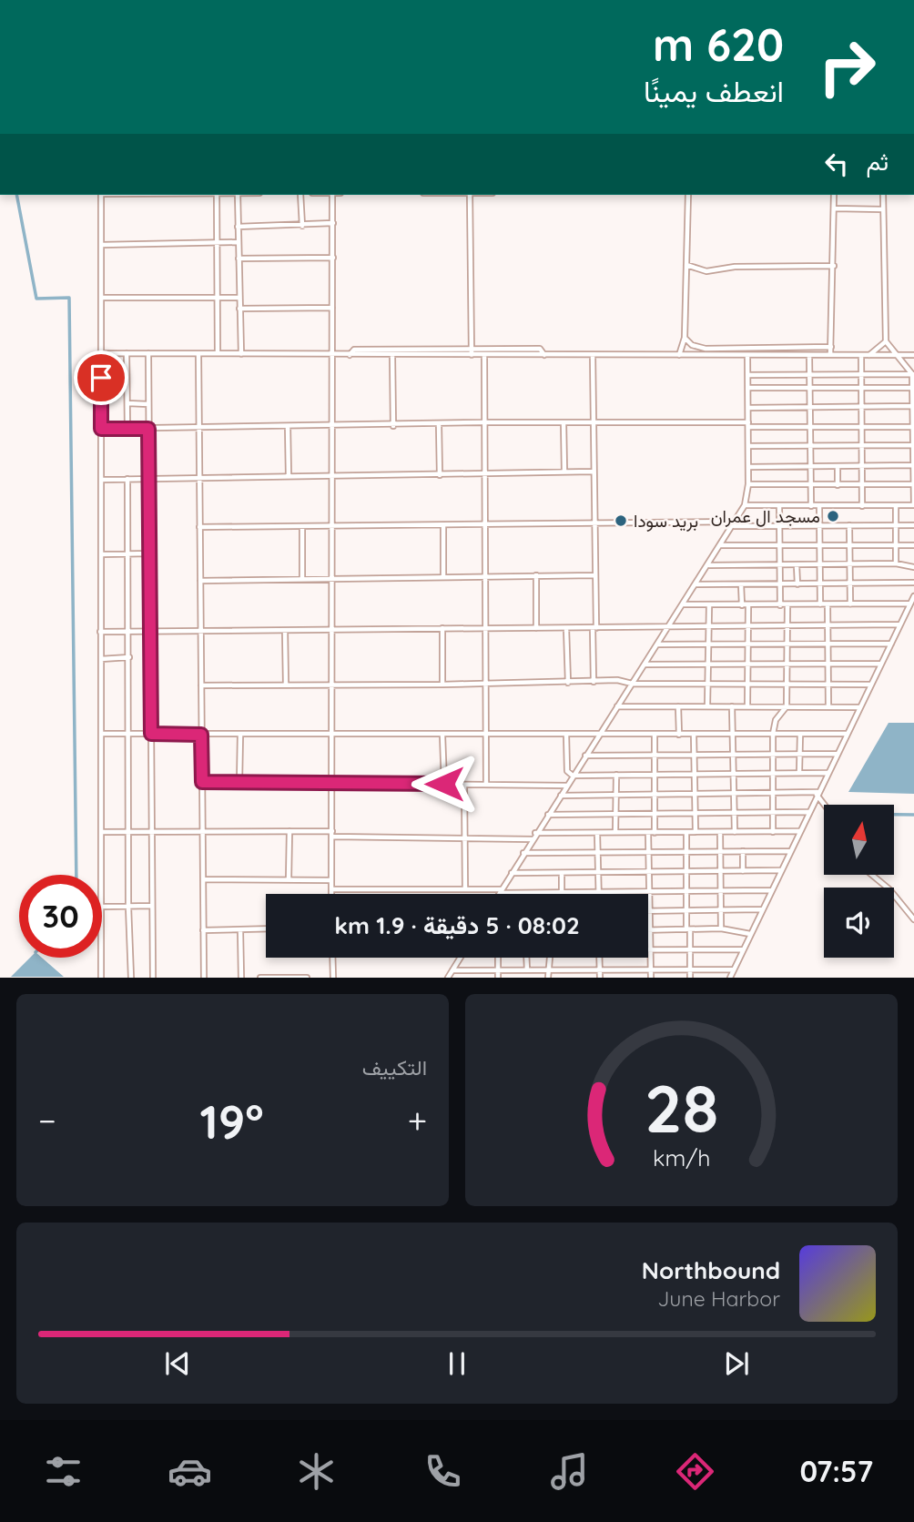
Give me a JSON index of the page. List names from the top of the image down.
{
  "places": ["مسجد ال عمران", "بريد سودا"],
  "north": "top",
  "page": {
    "turn": ["620 m", "انعطف يمينًا"],
    "then": "ثم",
    "limit": "30",
    "trip": "08:02 · 5 دقيقة · 1.9 km",
    "tile": "التكييف",
    "heat": ["−", "19°", "+"],
    "song": ["Northbound", "June Harbor"],
    "tabs": "07:57",
    "gauge": ["28", "km/h"]
  }
}
